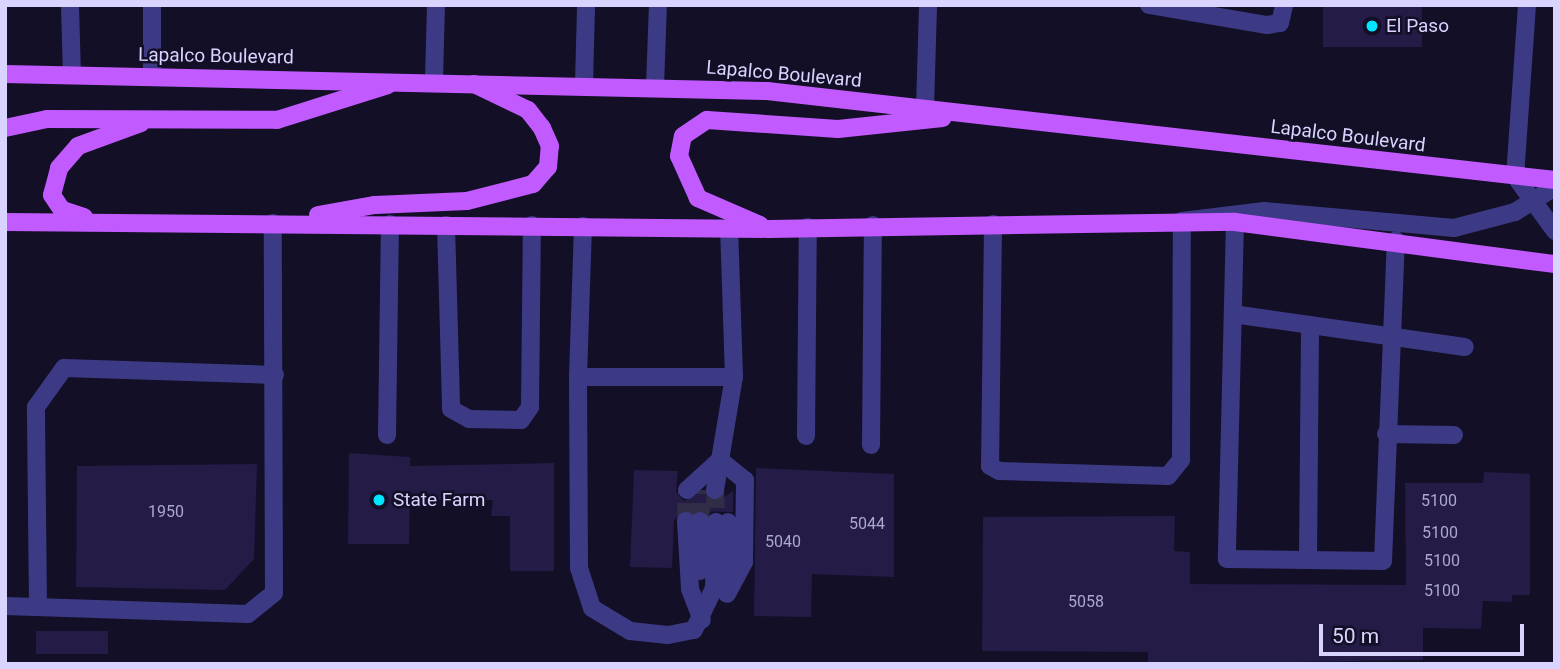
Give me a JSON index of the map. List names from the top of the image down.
{
  "streets": {
    "main road": ["Lapalco Boulevard"]
  },
  "places": ["El Paso", "State Farm"],
  "house_numbers": [
    "5100",
    "1950",
    "5044",
    "5100",
    "5040",
    "5100",
    "5100",
    "5058"
  ],
  "scale_bar": "50 m"
}
